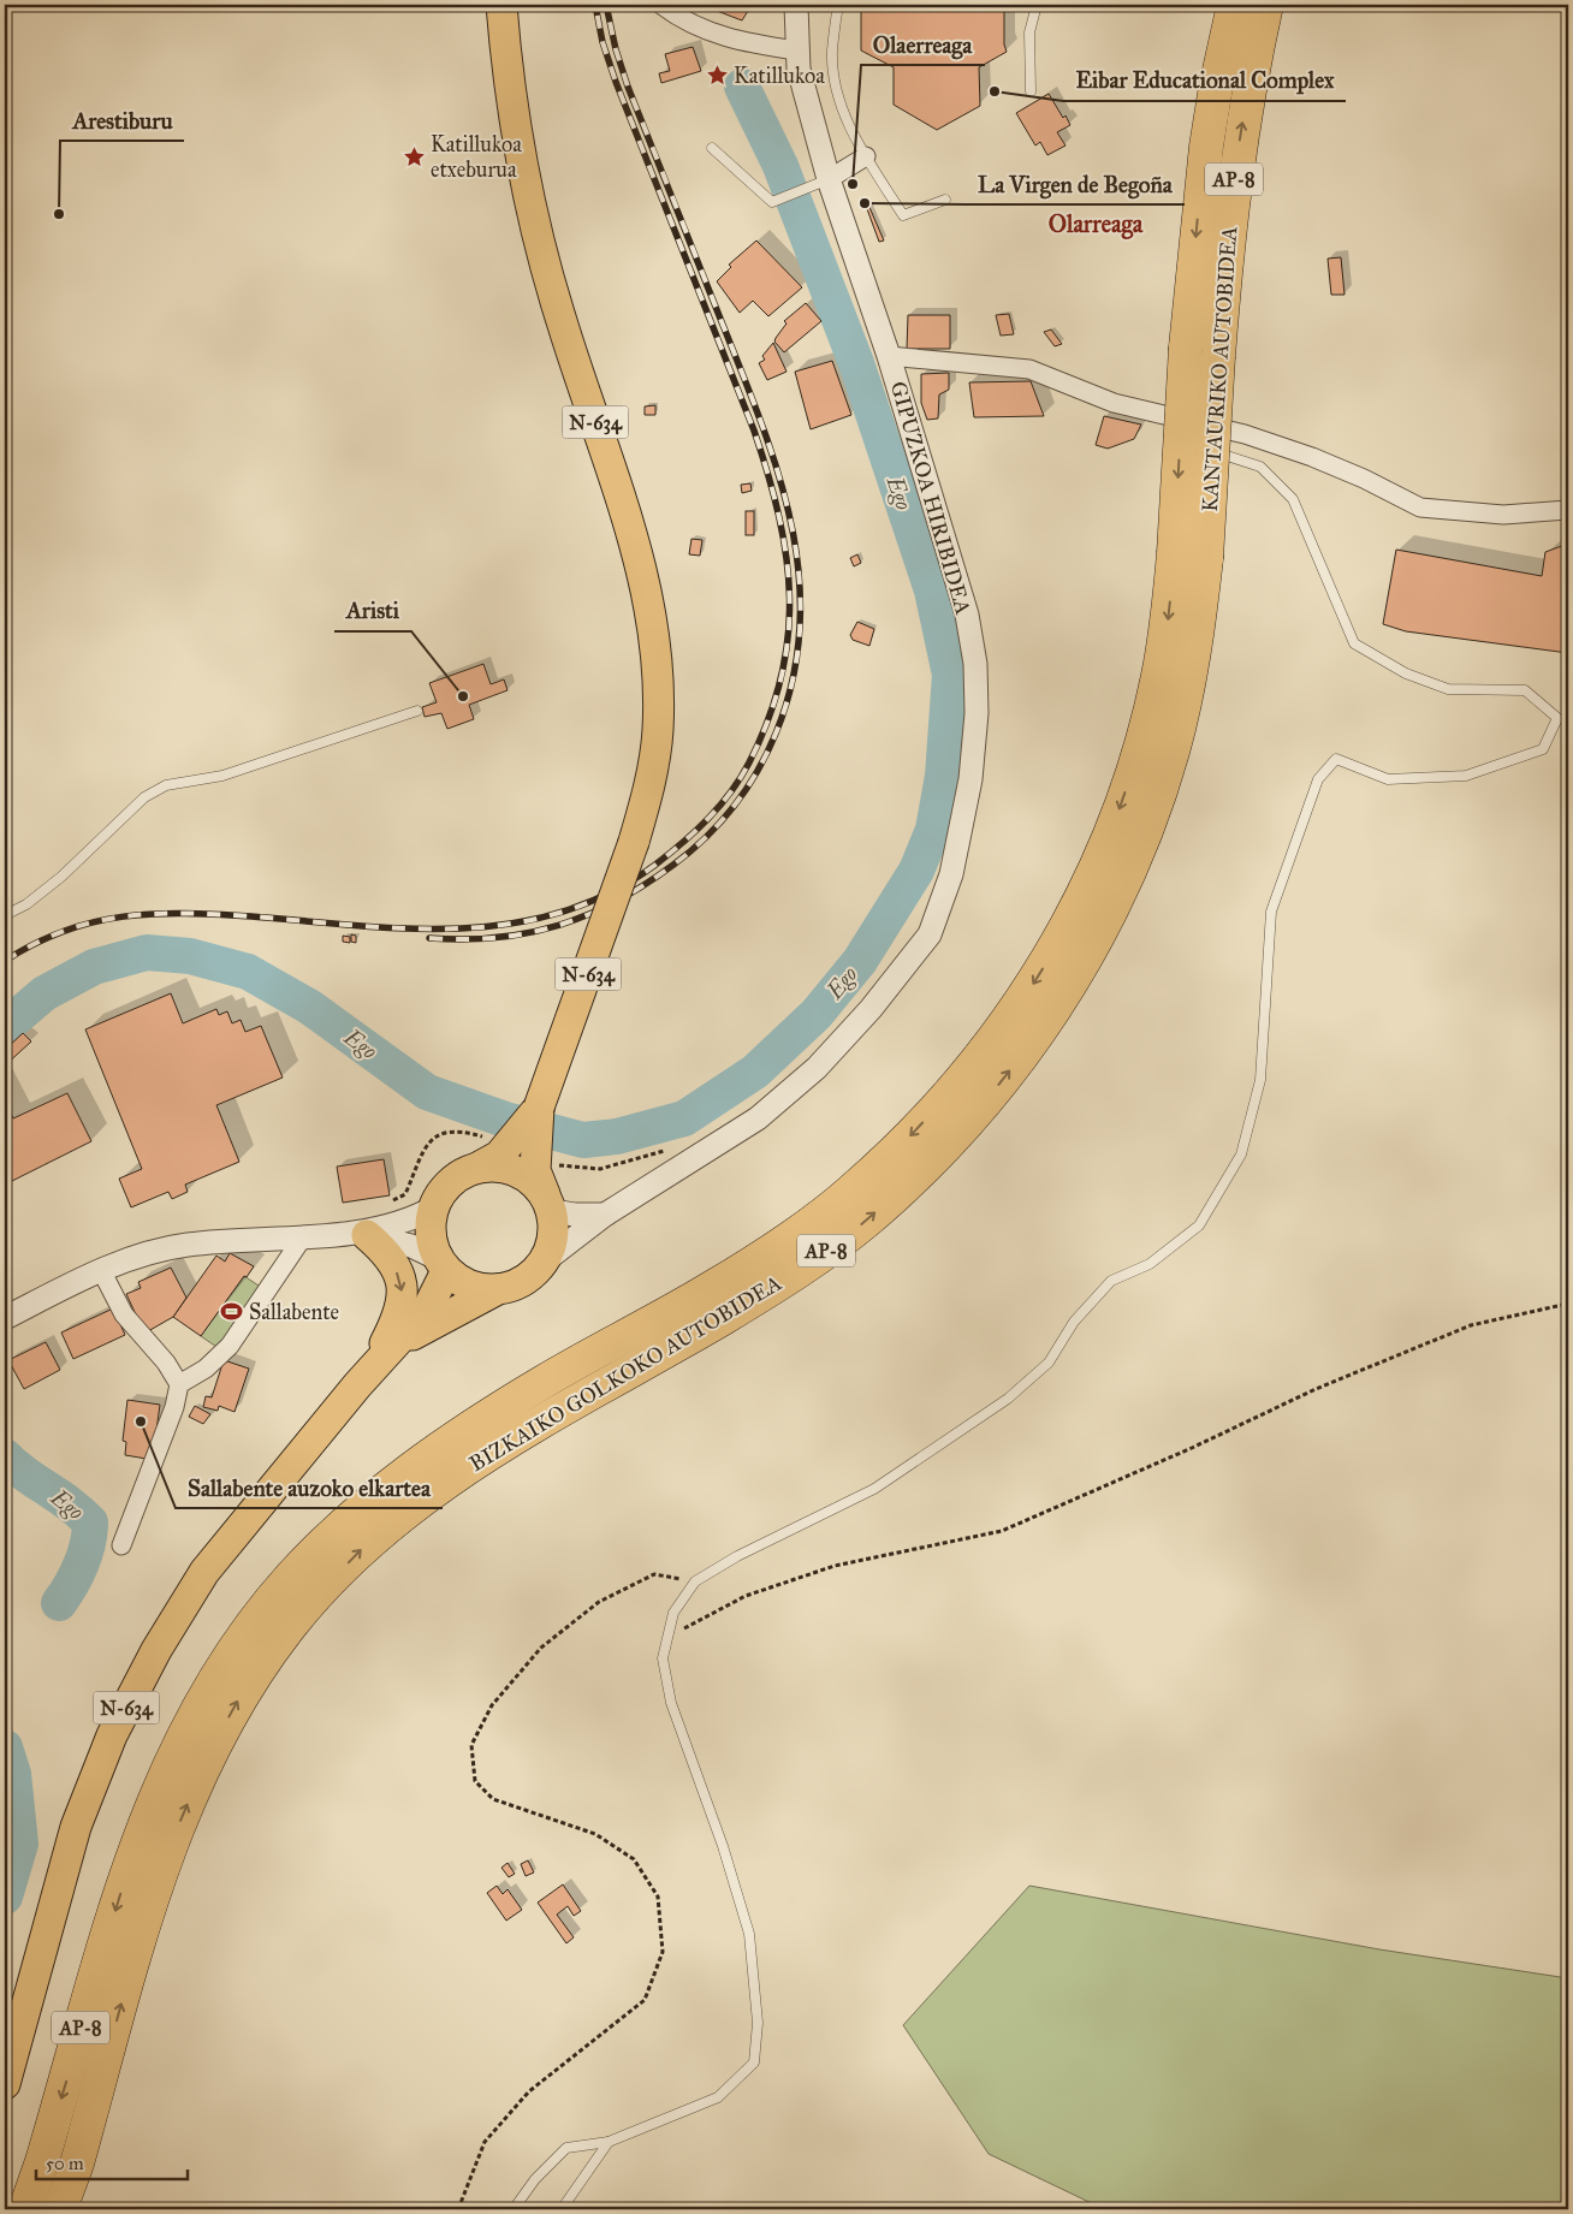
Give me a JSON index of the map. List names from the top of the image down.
{
  "streets": {
    "highway": [
      "AP-8",
      "KANTAURIKO AUTOBIDEA",
      "N-634",
      "BIZKAIKO GOLKOKO AUTOBIDEA"
    ],
    "street": ["GIPUZKOA HIRIBIDEA"]
  },
  "crossings": [
    ["AP-8", "BIZKAIKO GOLKOKO AUTOBIDEA"],
    ["KANTAURIKO AUTOBIDEA", "BIZKAIKO GOLKOKO AUTOBIDEA"]
  ],
  "districts": ["Olarreaga"],
  "water": ["Ego"],
  "places": {
    "place": ["Katillukoa", "Katillukoa etxeburua"],
    "other": [
      "Eibar Educational Complex",
      "Olaerreaga",
      "La Virgen de Begoña",
      "Arestiburu",
      "Aristi",
      "Sallabente auzoko elkartea"
    ],
    "sports": ["Sallabente"]
  },
  "scale_bar": "50 m"
}
